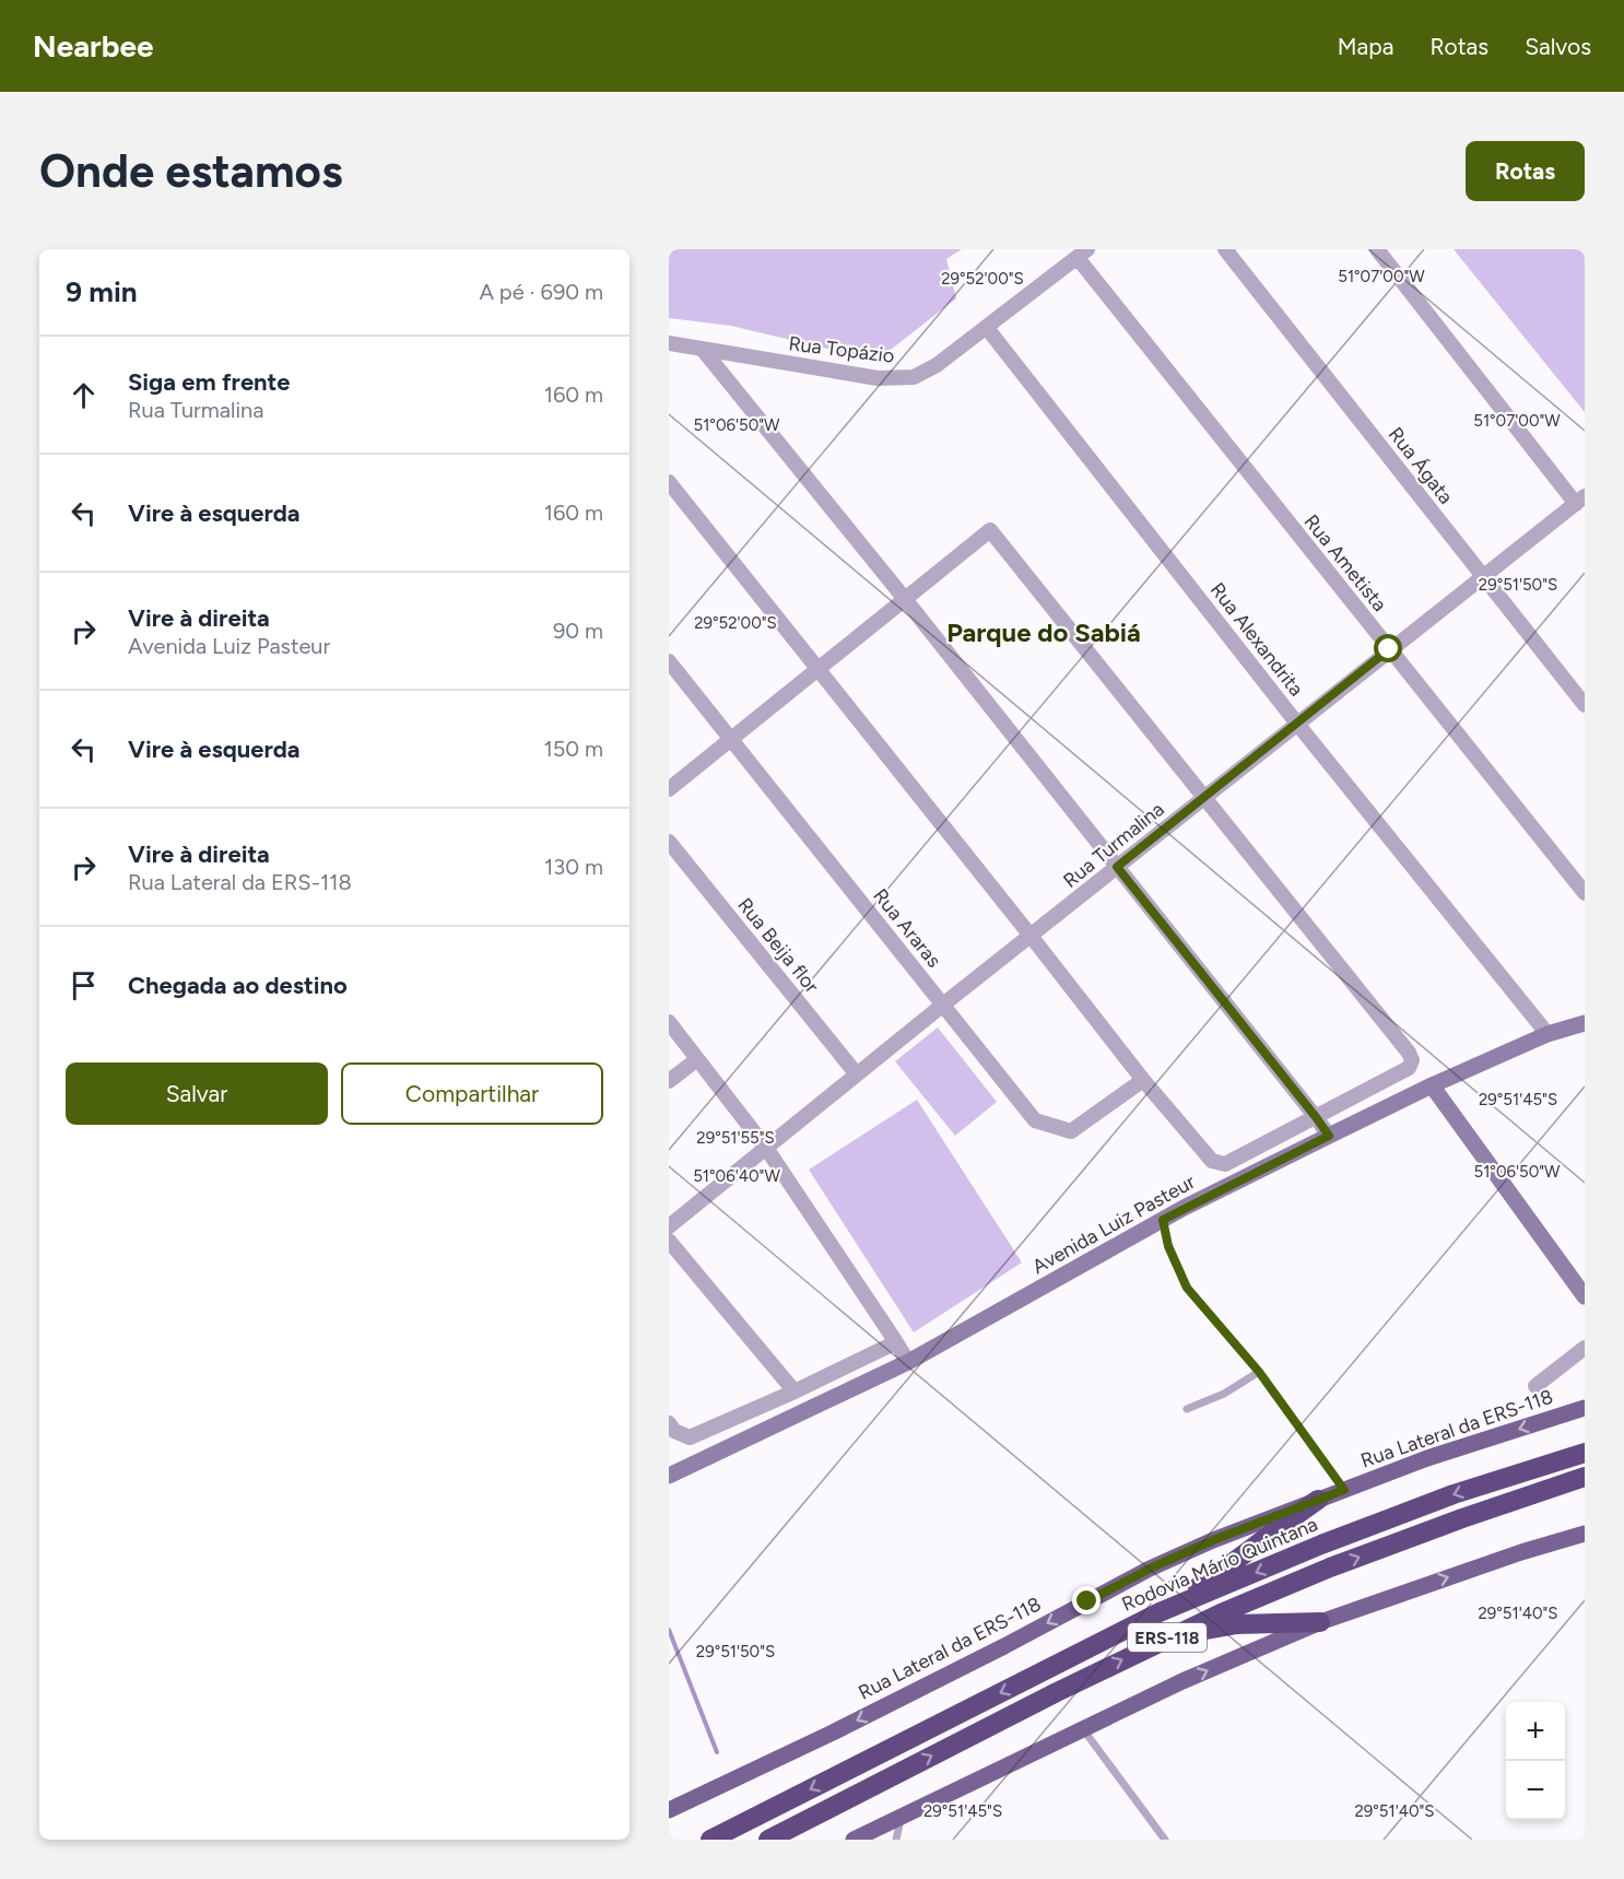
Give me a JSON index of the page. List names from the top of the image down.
{
  "streets": {
    "highway": ["Rodovia Mário Quintana", "ERS-118"],
    "main road": ["Avenida Luiz Pasteur", "Rua Lateral da ERS-118"],
    "street": [
      "Rua Topázio",
      "Rua Ágata",
      "Rua Ametista",
      "Rua Alexandrita",
      "Rua Turmalina",
      "Rua Araras",
      "Rua Beija flor"
    ]
  },
  "crossings": [
    ["Rua Topázio", "Rua Ametista"],
    ["Rua Topázio", "Rua Alexandrita"],
    ["Rua Ágata", "Rua Turmalina"],
    ["Rua Ametista", "Rua Turmalina"],
    ["Rua Alexandrita", "Rua Turmalina"],
    ["Rua Alexandrita", "Avenida Luiz Pasteur"],
    ["Rua Turmalina", "Rua Araras"],
    ["Rua Turmalina", "Rua Beija flor"]
  ],
  "districts": ["Parque do Sabiá"],
  "page": {
    "header": "Nearbee",
    "nav": ["Mapa", "Rotas", "Salvos"],
    "buttons": [
      "Rotas",
      ["Salvar", "Compartilhar"]
    ],
    "title": "Onde estamos",
    "heading": ["9 min", "A pé · 690 m"],
    "list": [
      ["Siga em frente", "Rua Turmalina", "160 m"],
      ["Vire à esquerda", "160 m"],
      ["Vire à direita", "Avenida Luiz Pasteur", "90 m"],
      ["Vire à esquerda", "150 m"],
      ["Vire à direita", "Rua Lateral da ERS-118", "130 m"],
      "Chegada ao destino"
    ],
    "map_buttons": ["+", "−"]
  },
  "coordinates": [
    "51°07'00\"W",
    "29°52'00\"S",
    "51°06'50\"W",
    "29°51'50\"S",
    "29°51'45\"S",
    "29°51'55\"S",
    "51°06'40\"W",
    "29°51'40\"S"
  ]
}
